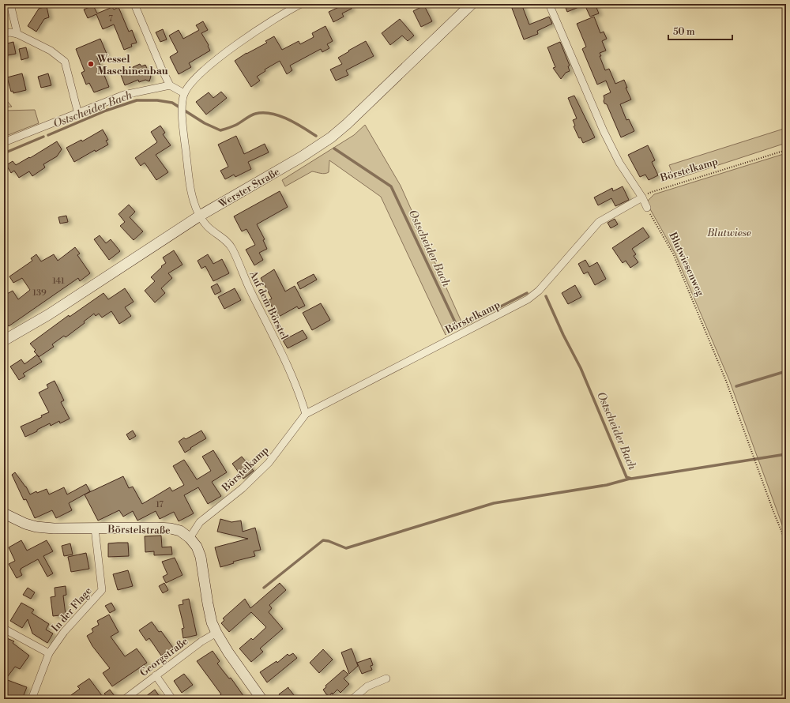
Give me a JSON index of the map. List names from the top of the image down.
{
  "streets": {
    "main road": ["Werster Straße", "Börstelstraße"],
    "street": [
      "Börstelkamp",
      "Auf dem Börstel",
      "In der Flage",
      "Georgstraße"
    ],
    "path": ["Blutwiesenweg"]
  },
  "crossings": [
    ["Börstelkamp", "Auf dem Börstel"],
    ["Börstelkamp", "Börstelstraße"],
    ["Werster Straße", "Auf dem Börstel"],
    ["Börstelstraße", "In der Flage"],
    ["Börstelstraße", "Georgstraße"]
  ],
  "water": ["Ostscheider Bach"],
  "parks": ["Blutwiese"],
  "places": ["Wessel Maschinenbau"],
  "house_numbers": [
    "7",
    "141",
    "139",
    "17"
  ],
  "scale_bar": "50 m"
}
